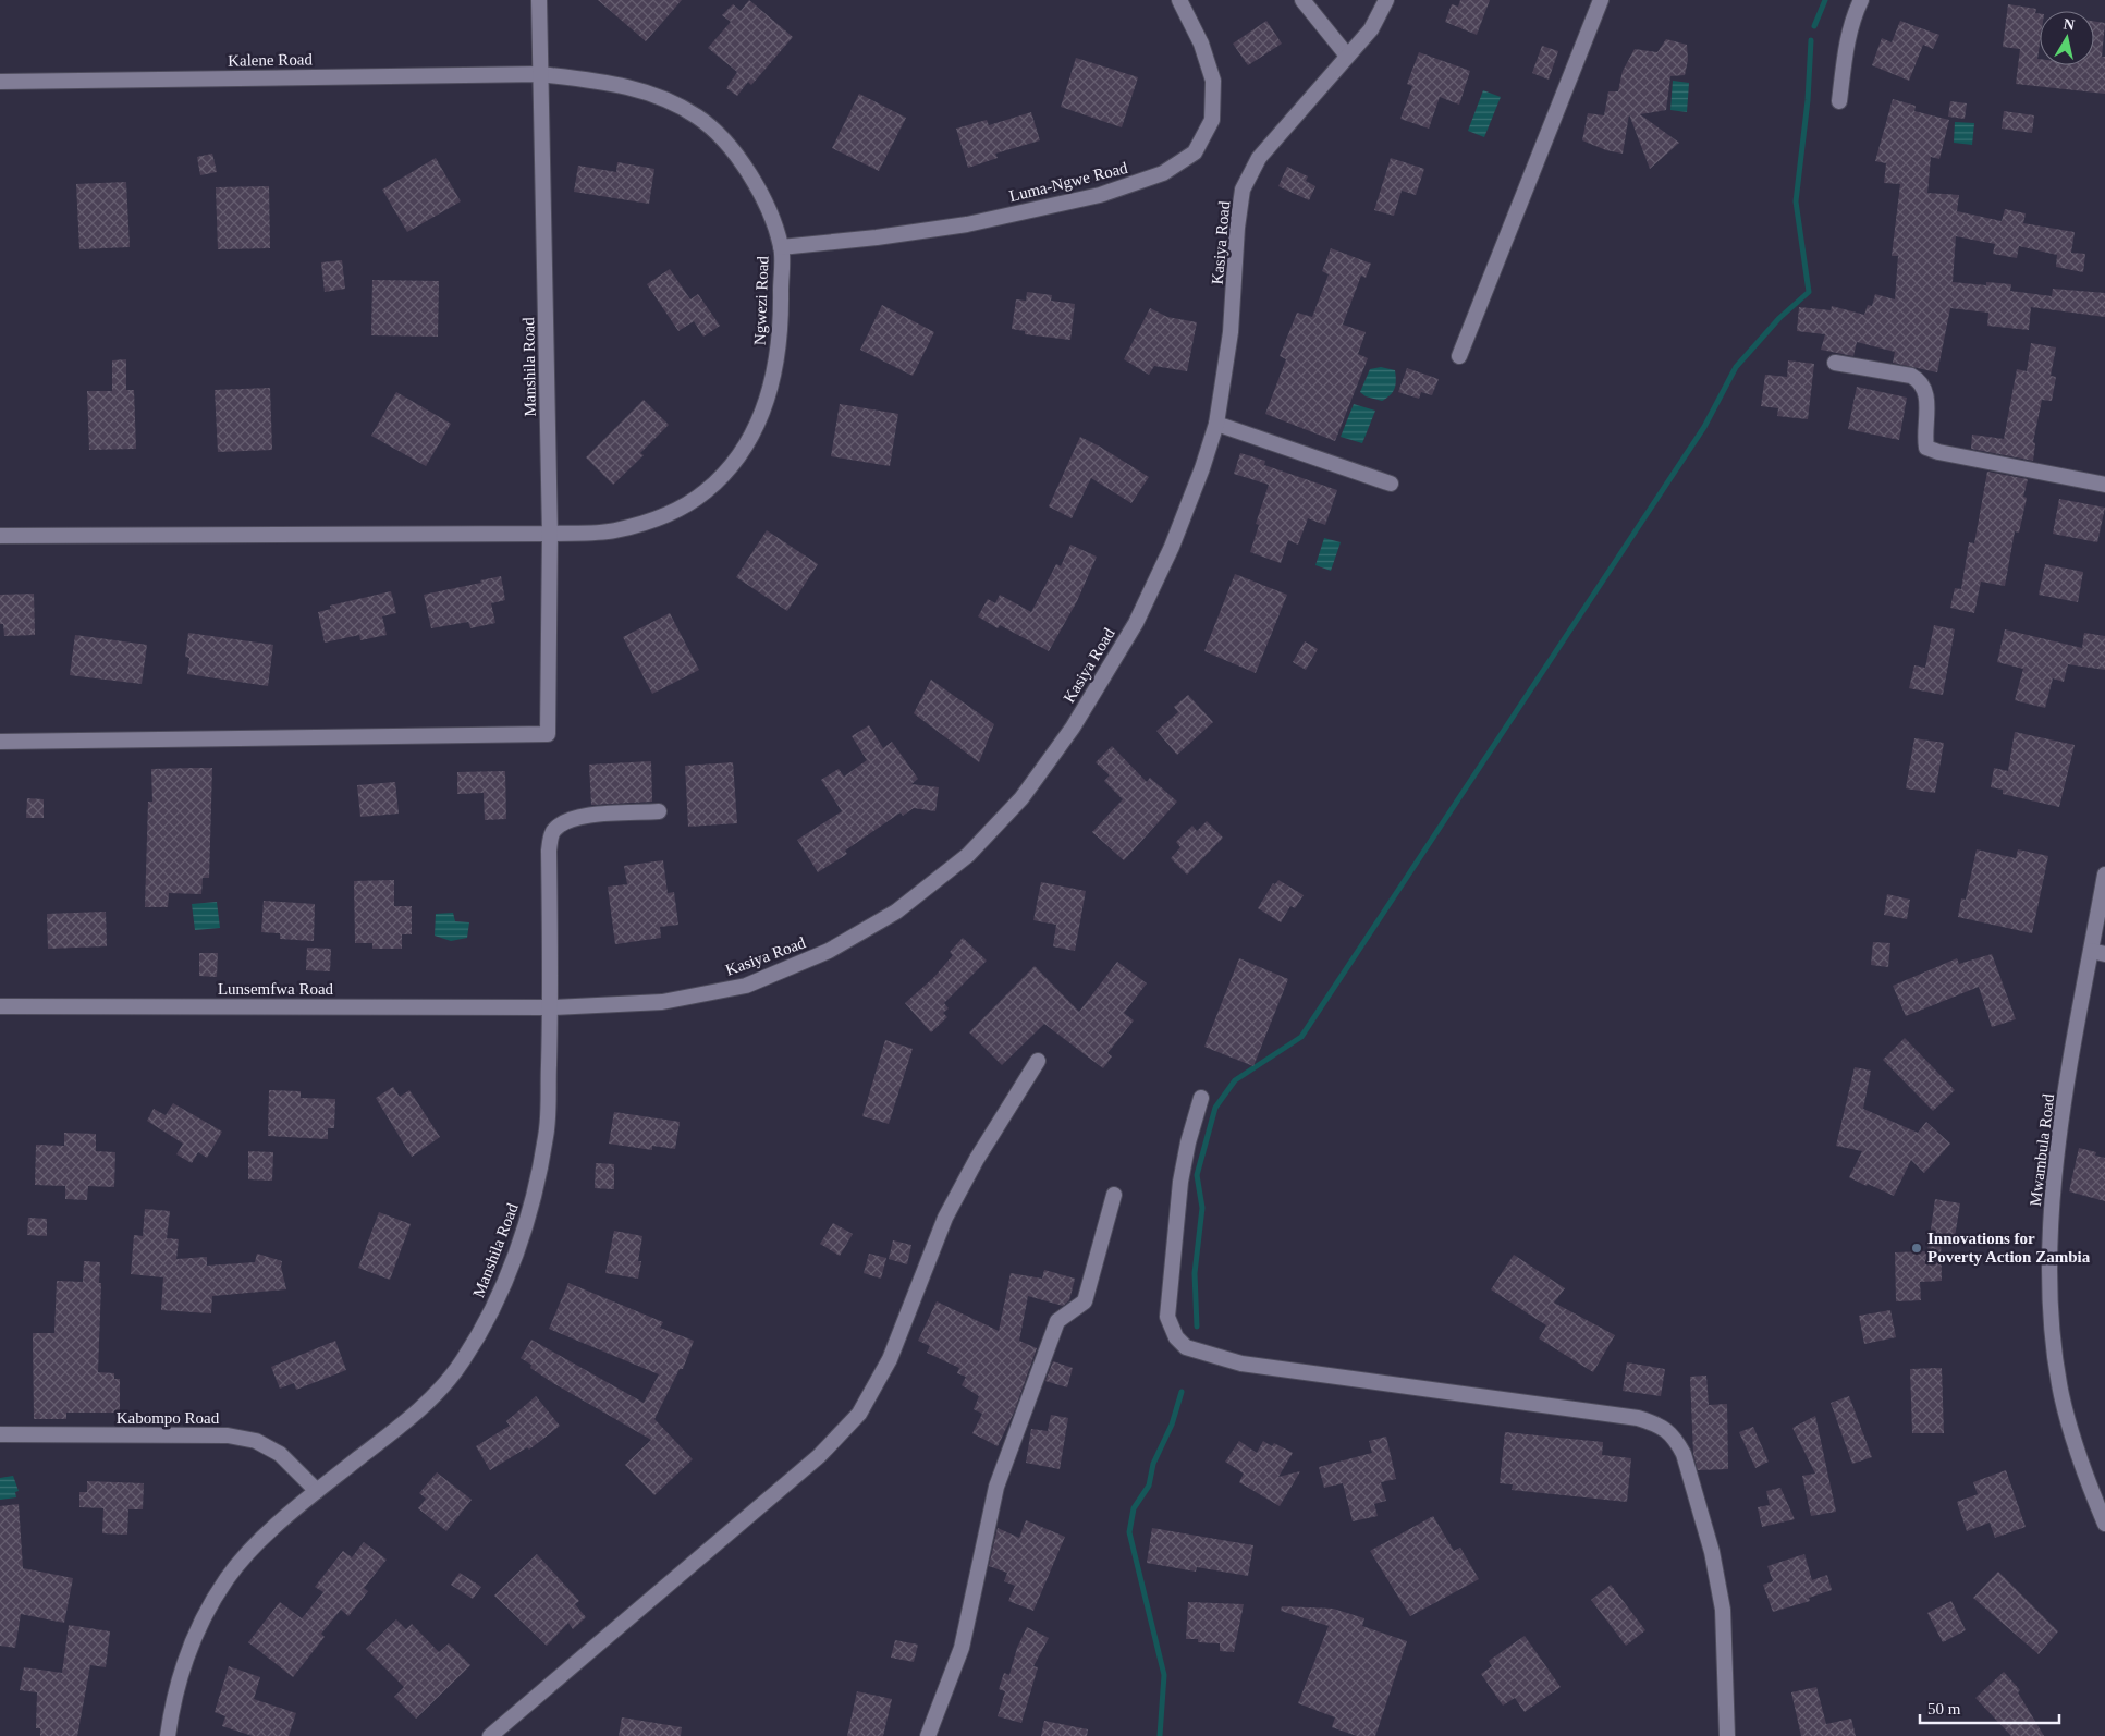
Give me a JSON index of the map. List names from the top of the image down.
{
  "streets": {
    "street": [
      "Kalene Road",
      "Luma-Ngwe Road",
      "Kasiya Road",
      "Ngwezi Road",
      "Manshila Road",
      "Lunsemfwa Road",
      "Mwambula Road",
      "Kabompo Road"
    ]
  },
  "crossings": [
    ["Kalene Road", "Ngwezi Road"],
    ["Kalene Road", "Manshila Road"],
    ["Luma-Ngwe Road", "Ngwezi Road"],
    ["Kasiya Road", "Manshila Road"],
    ["Kasiya Road", "Lunsemfwa Road"],
    ["Ngwezi Road", "Manshila Road"],
    ["Manshila Road", "Lunsemfwa Road"],
    ["Manshila Road", "Kabompo Road"]
  ],
  "places": ["Innovations for Poverty Action Zambia"],
  "scale_bar": "50 m",
  "north": "top"
}
